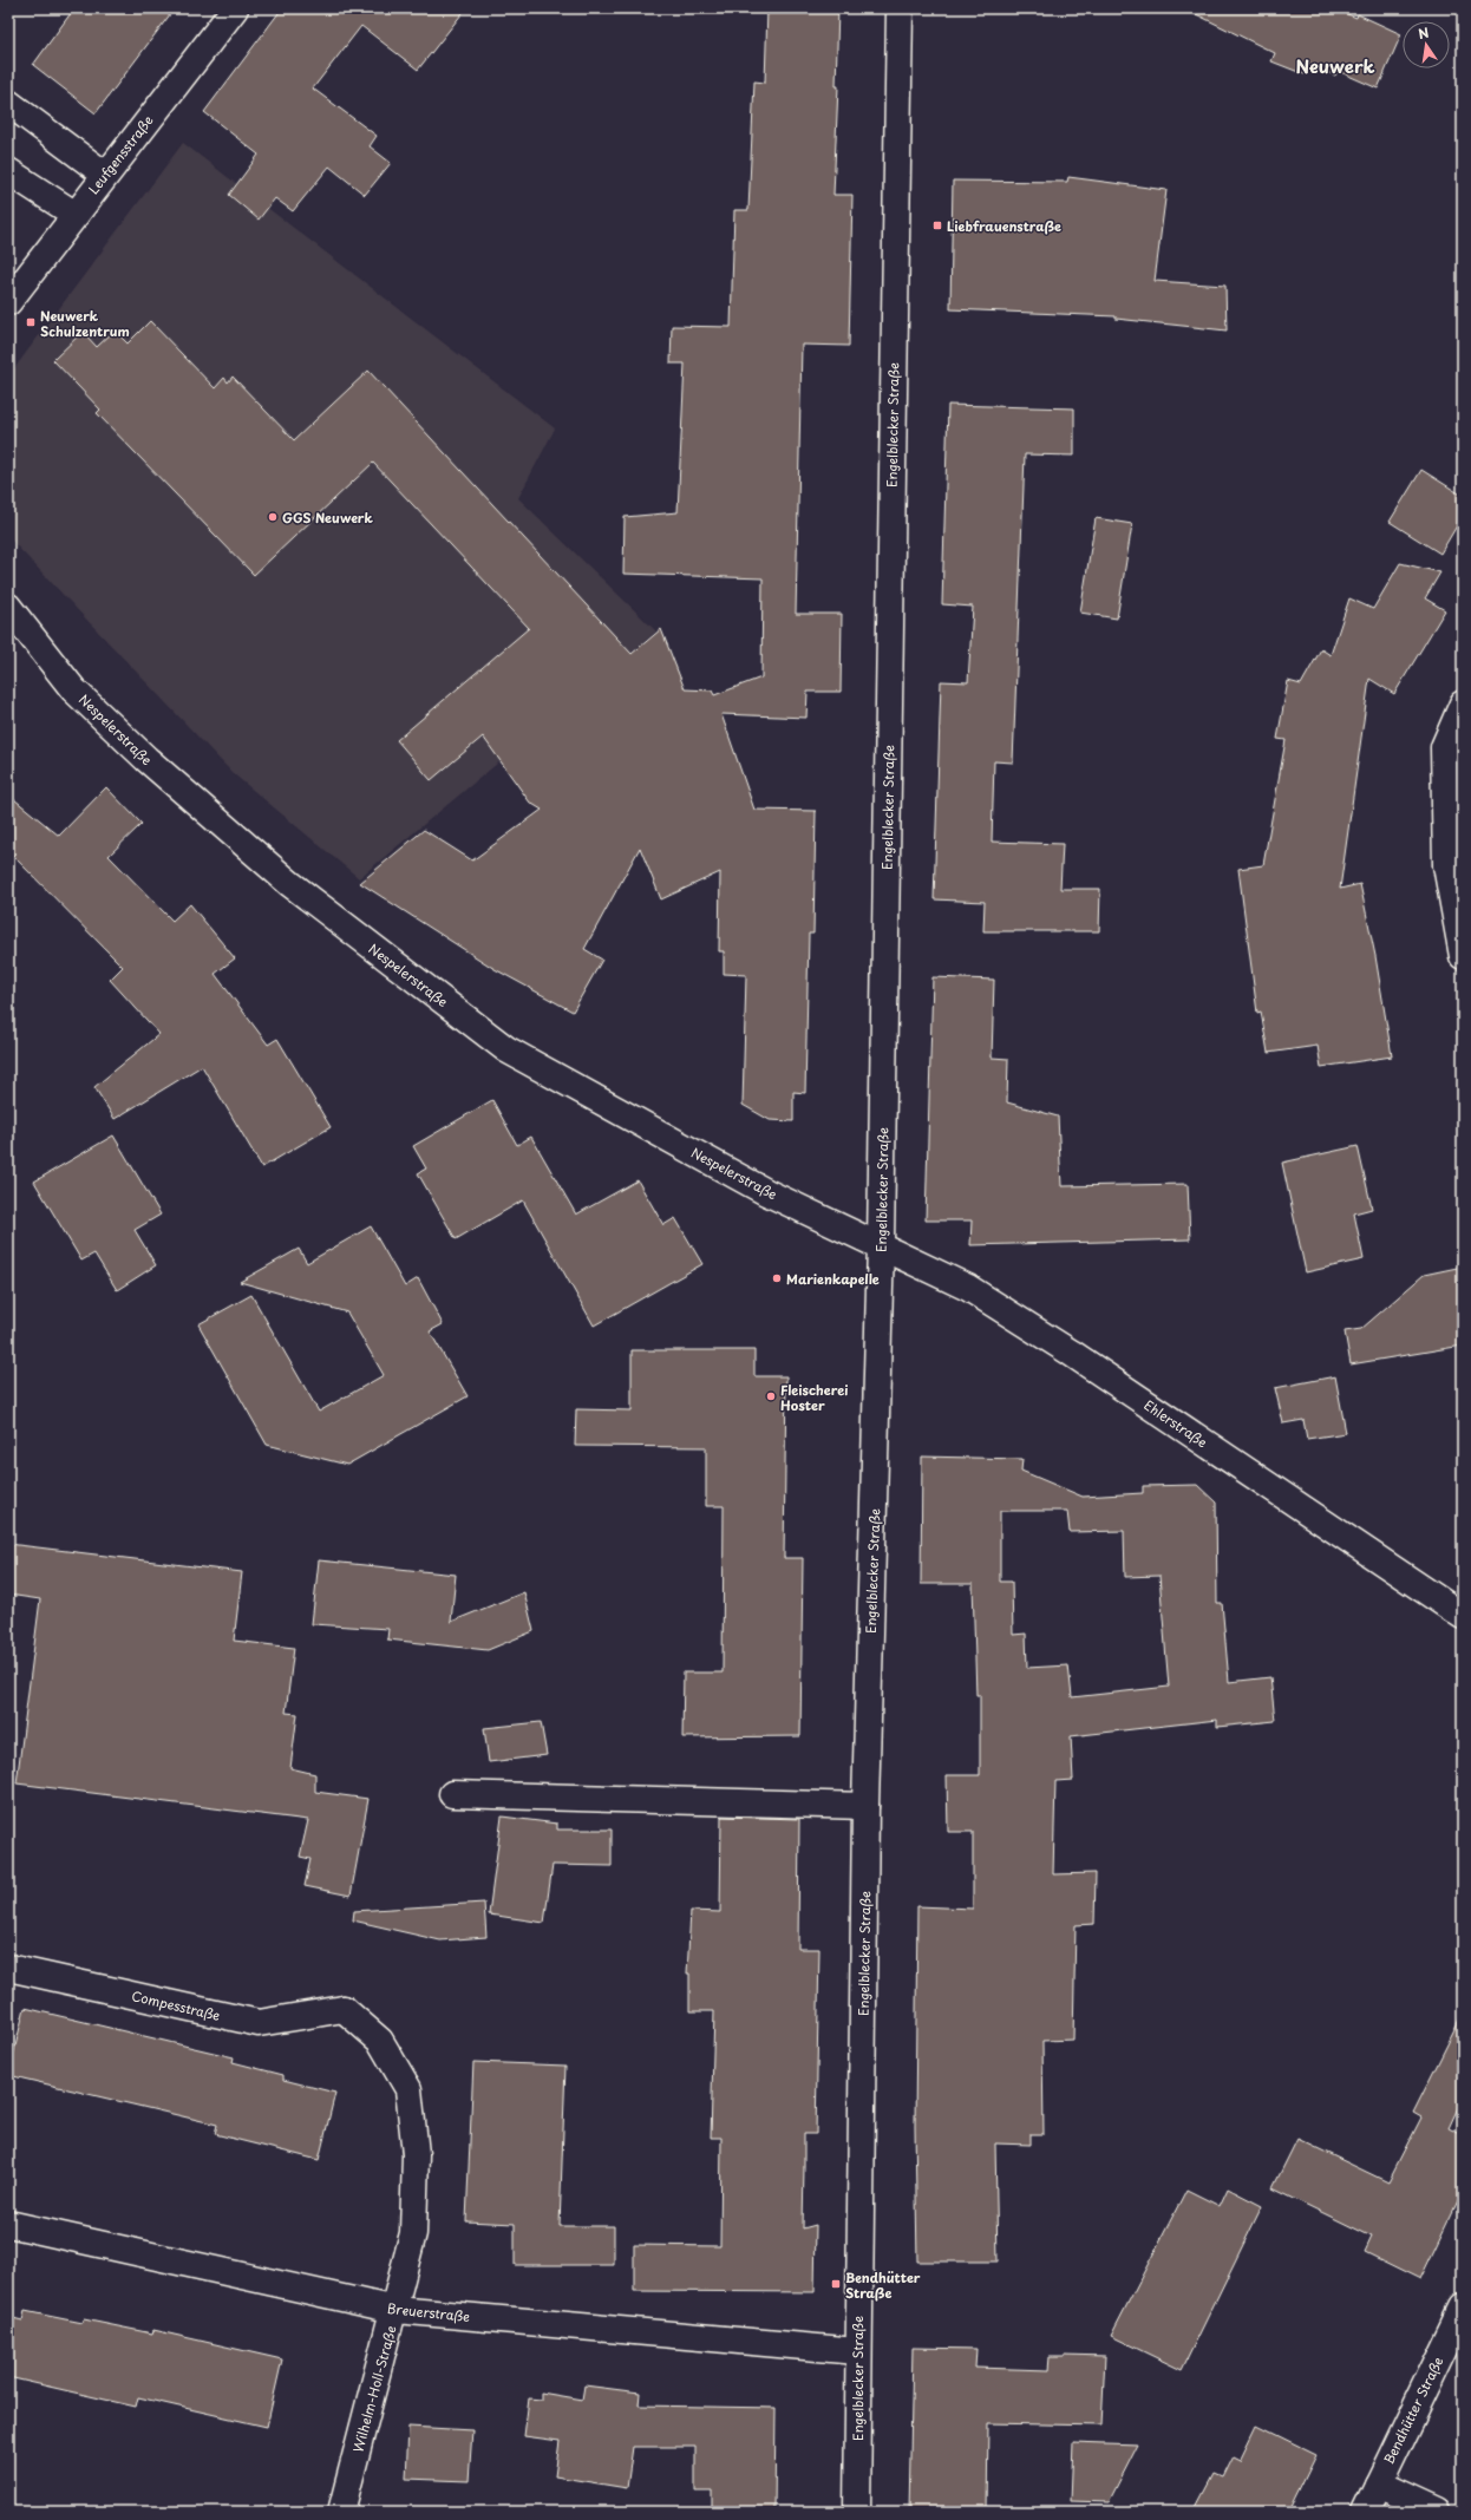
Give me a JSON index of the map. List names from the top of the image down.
{
  "streets": {
    "street": [
      "Leufgensstraße",
      "Engelblecker Straße",
      "Nespelerstraße",
      "Ehlerstraße",
      "Compesstraße",
      "Breuerstraße",
      "Wilhelm-Holl-Straße",
      "Bendhütter Straße"
    ]
  },
  "crossings": [
    ["Engelblecker Straße", "Nespelerstraße"],
    ["Engelblecker Straße", "Ehlerstraße"],
    ["Engelblecker Straße", "Breuerstraße"],
    ["Nespelerstraße", "Ehlerstraße"],
    ["Compesstraße", "Wilhelm-Holl-Straße"],
    ["Breuerstraße", "Wilhelm-Holl-Straße"]
  ],
  "districts": ["Neuwerk"],
  "places": {
    "transit": ["Liebfrauenstraße", "Neuwerk Schulzentrum", "Bendhütter Straße"],
    "other": ["GGS Neuwerk", "Marienkapelle", "Fleischerei Hoster"]
  },
  "north": "top"
}
